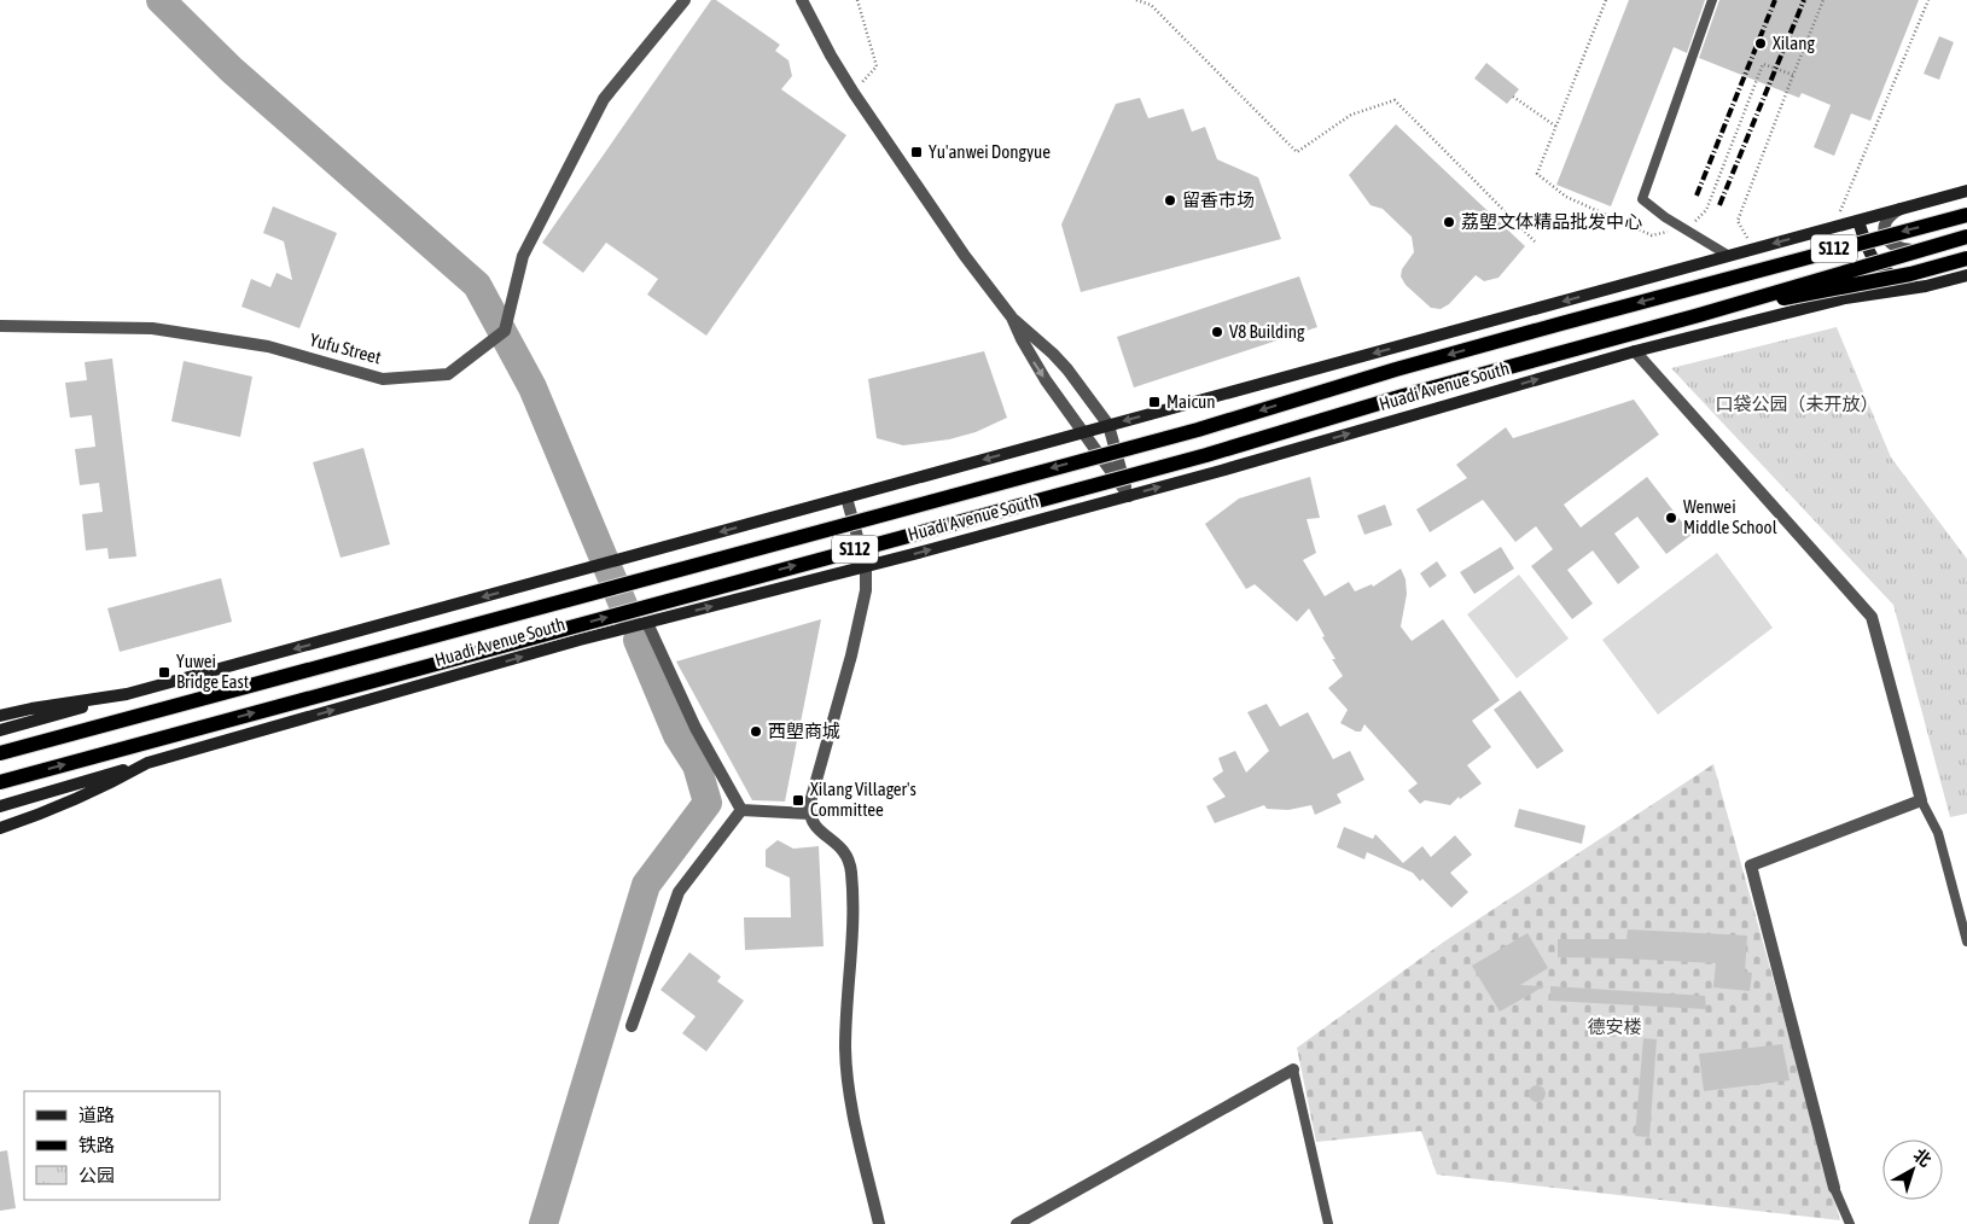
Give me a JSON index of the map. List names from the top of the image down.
{
  "streets": {
    "main road": ["S112", "Huadi Avenue South"],
    "street": ["Yufu Street"]
  },
  "crossings": [
    ["S112", "Huadi Avenue South"]
  ],
  "parks": ["口袋公园（未开放）", "德安楼"],
  "places": {
    "other": [
      "Xilang",
      "留香市场",
      "荔塱文体精品批发中心",
      "V8 Building",
      "Wenwei Middle School",
      "西塱商城"
    ],
    "transit": [
      "Yu'anwei Dongyue",
      "Maicun",
      "Yuwei Bridge East",
      "Xilang Villager's Committee"
    ]
  },
  "legend": ["道路", "铁路", "公园"],
  "north": "top right"
}
